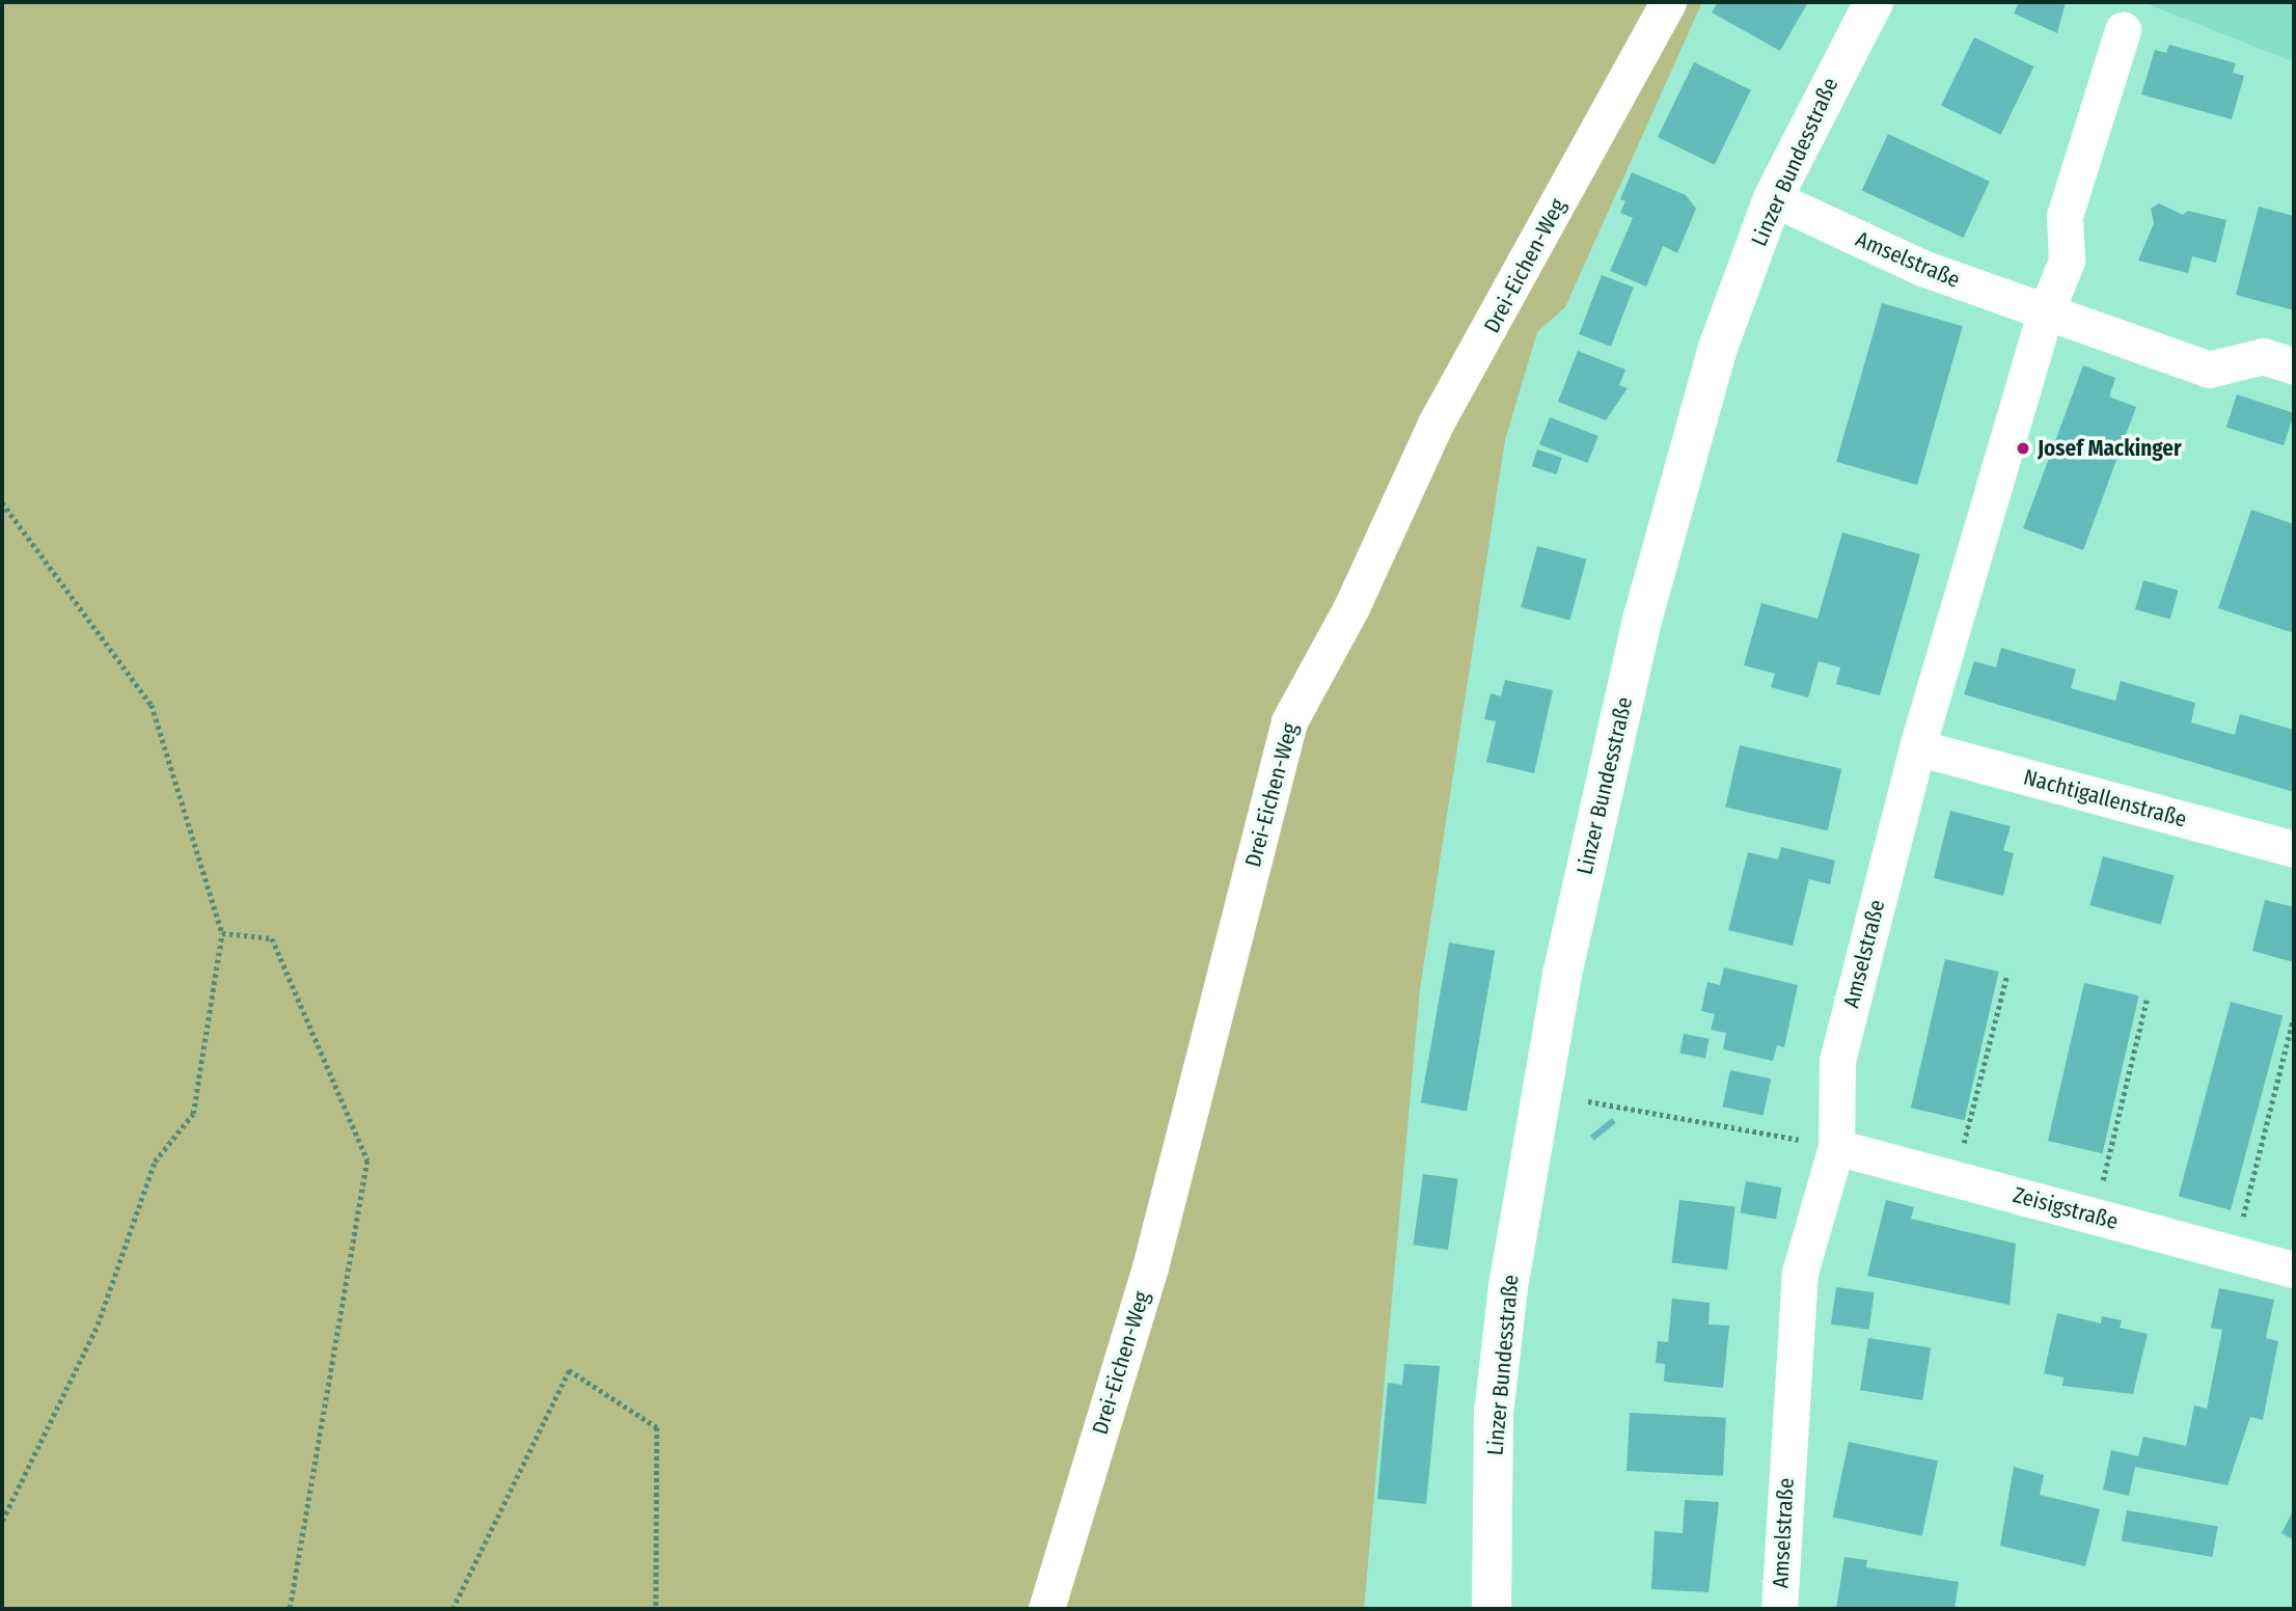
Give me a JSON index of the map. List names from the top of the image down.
{
  "streets": {
    "main road": ["Linzer Bundesstraße"],
    "street": [
      "Amselstraße",
      "Drei-Eichen-Weg",
      "Nachtigallenstraße",
      "Zeisigstraße"
    ]
  },
  "crossings": [
    ["Linzer Bundesstraße", "Amselstraße"],
    ["Amselstraße", "Nachtigallenstraße"],
    ["Amselstraße", "Zeisigstraße"]
  ],
  "places": ["Josef Mackinger"]
}
